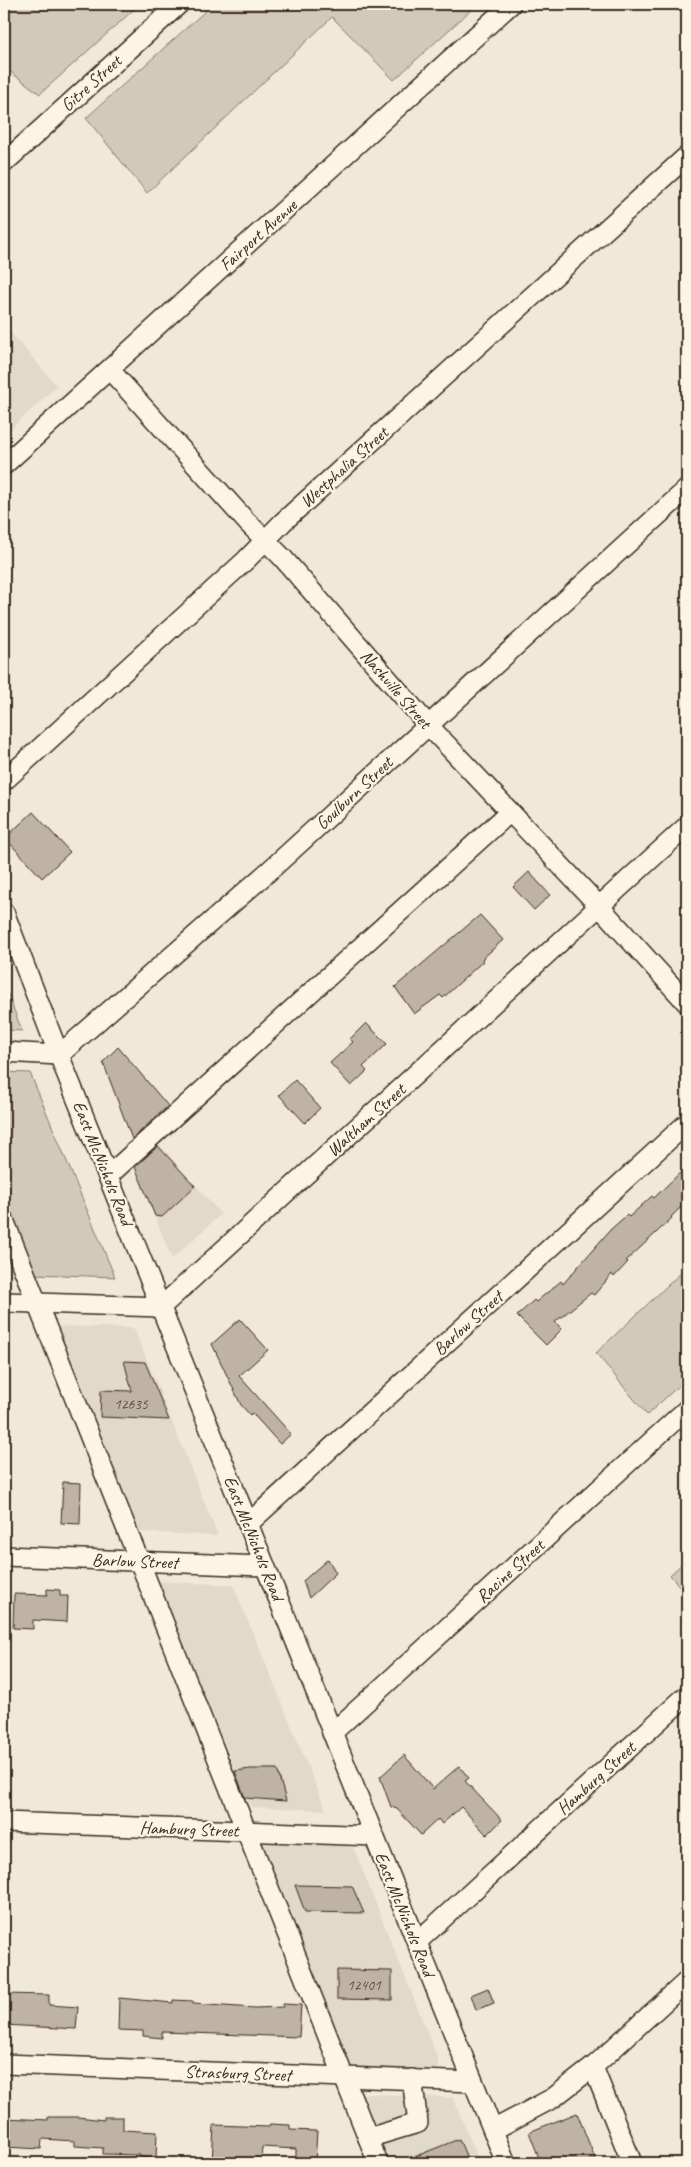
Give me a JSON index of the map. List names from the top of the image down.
{
  "streets": {
    "street": [
      "Gitre Street",
      "Fairport Avenue",
      "Westphalia Street",
      "Nashville Street",
      "Goulburn Street",
      "Waltham Street",
      "East McNichols Road",
      "Barlow Street",
      "Racine Street",
      "Hamburg Street",
      "Strasburg Street"
    ]
  },
  "crossings": [
    ["Fairport Avenue", "Nashville Street"],
    ["Westphalia Street", "Nashville Street"],
    ["Nashville Street", "Goulburn Street"],
    ["Nashville Street", "Waltham Street"],
    ["Goulburn Street", "East McNichols Road"],
    ["Waltham Street", "East McNichols Road"],
    ["East McNichols Road", "Barlow Street"],
    ["East McNichols Road", "Racine Street"],
    ["East McNichols Road", "Hamburg Street"],
    ["East McNichols Road", "Strasburg Street"]
  ],
  "house_numbers": ["12635", "12401"]
}
